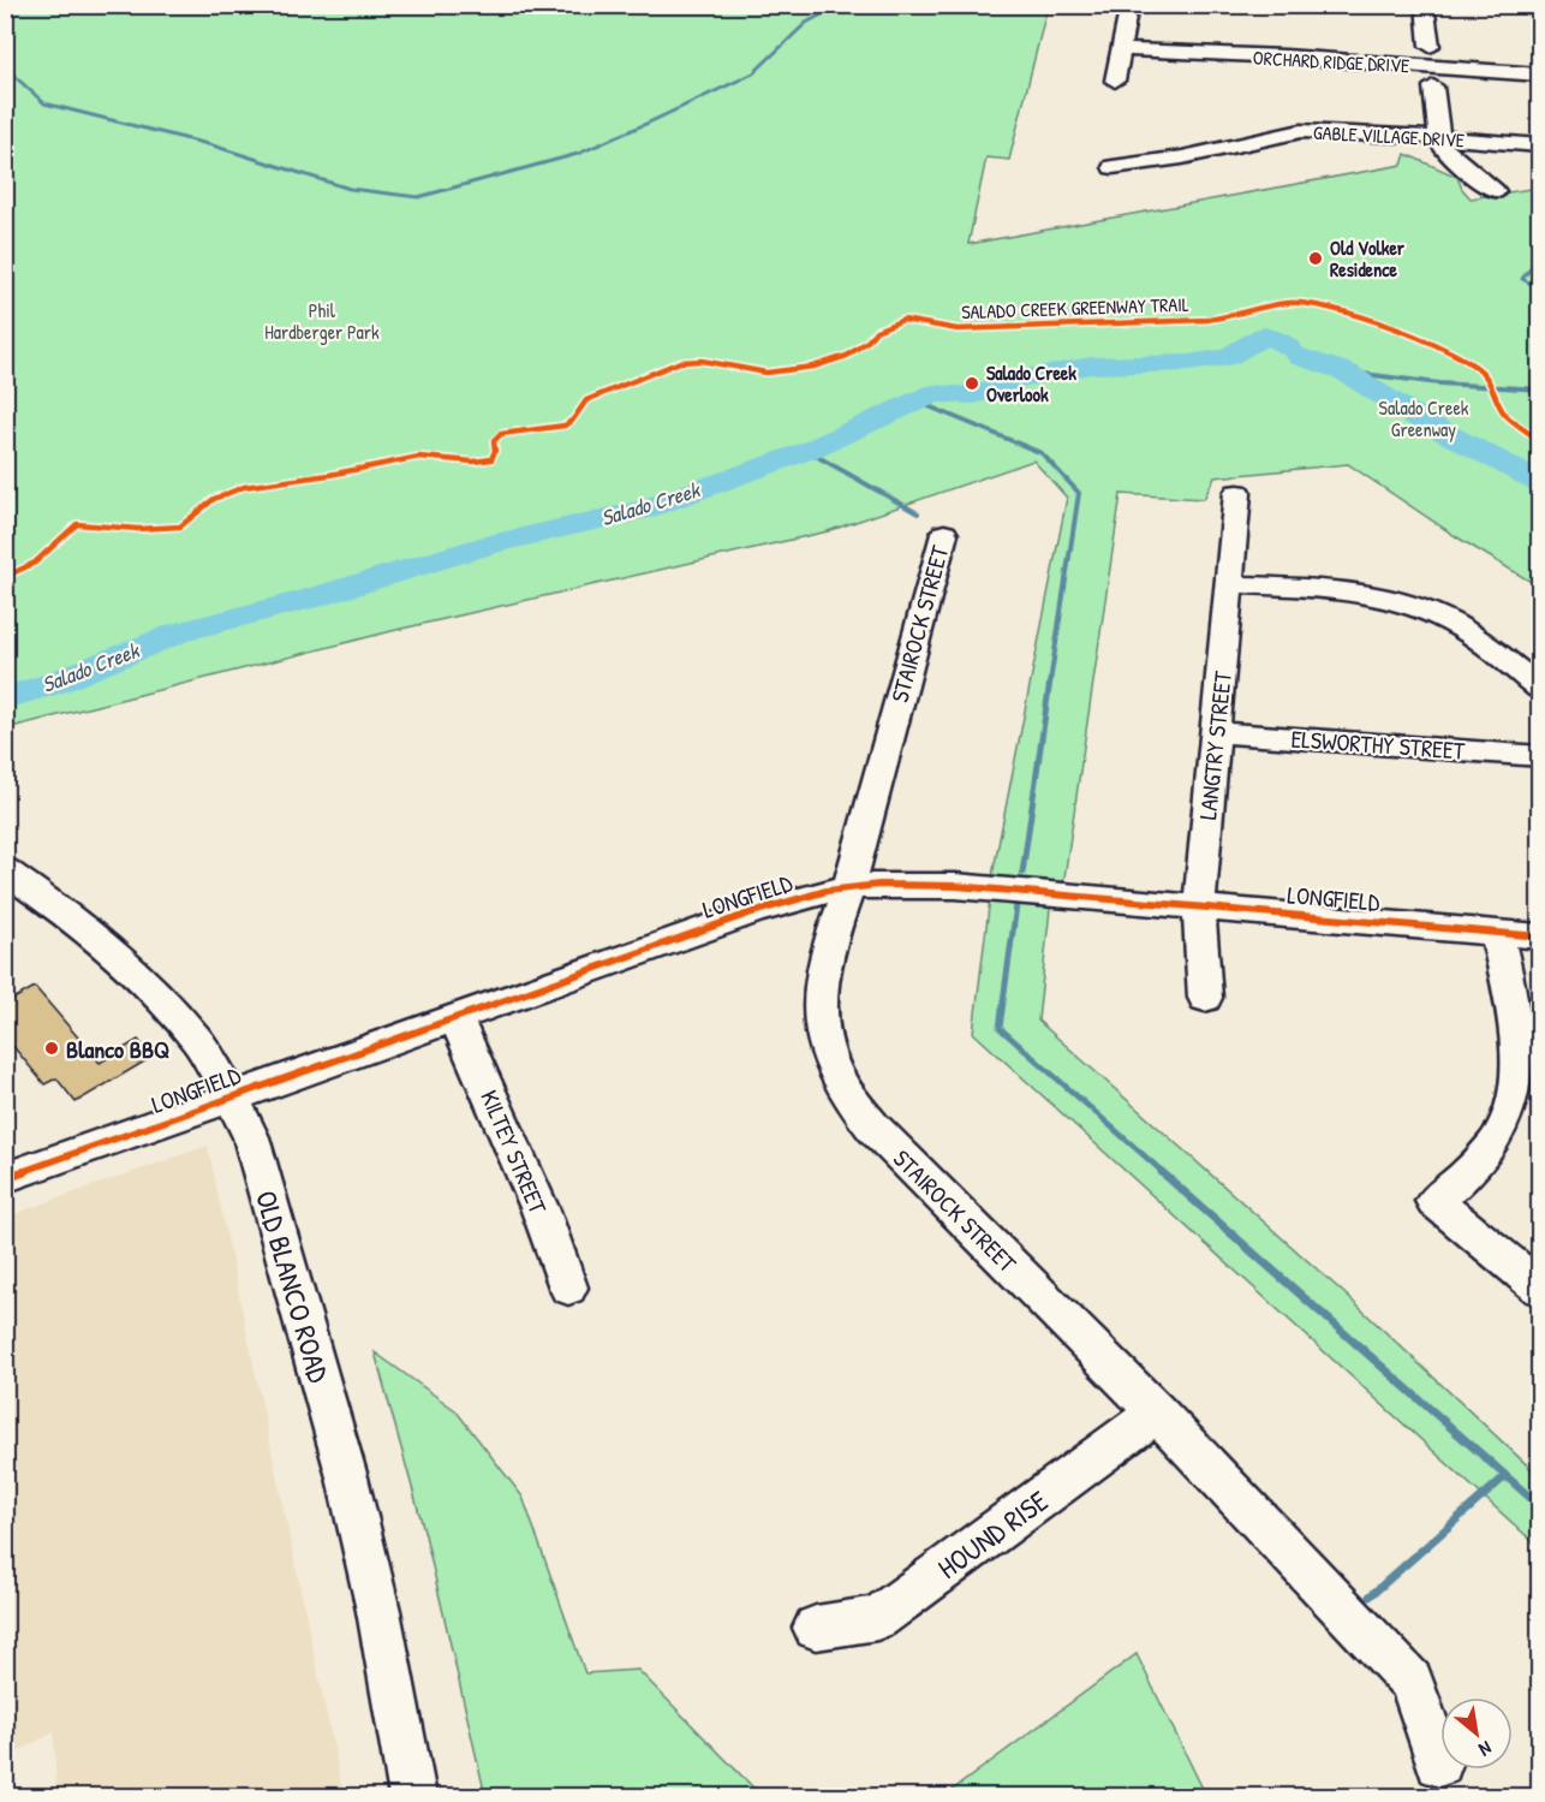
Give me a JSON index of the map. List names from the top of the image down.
{
  "streets": {
    "street": [
      "ORCHARD RIDGE DRIVE",
      "GABLE VILLAGE DRIVE",
      "STAIROCK STREET",
      "ELSWORTHY STREET",
      "LANGTRY STREET",
      "LONGFIELD",
      "KILTEY STREET",
      "OLD BLANCO ROAD",
      "HOUND RISE"
    ],
    "cycle path": ["SALADO CREEK GREENWAY TRAIL"]
  },
  "crossings": [
    ["STAIROCK STREET", "LONGFIELD"],
    ["STAIROCK STREET", "HOUND RISE"],
    ["ELSWORTHY STREET", "LANGTRY STREET"],
    ["LANGTRY STREET", "LONGFIELD"],
    ["LONGFIELD", "KILTEY STREET"],
    ["LONGFIELD", "OLD BLANCO ROAD"]
  ],
  "water": ["Salado Creek"],
  "parks": ["Phil Hardberger Park", "Salado Creek Greenway"],
  "places": ["Old Volker Residence", "Salado Creek Overlook", "Blanco BBQ"],
  "north": "bottom right"
}
